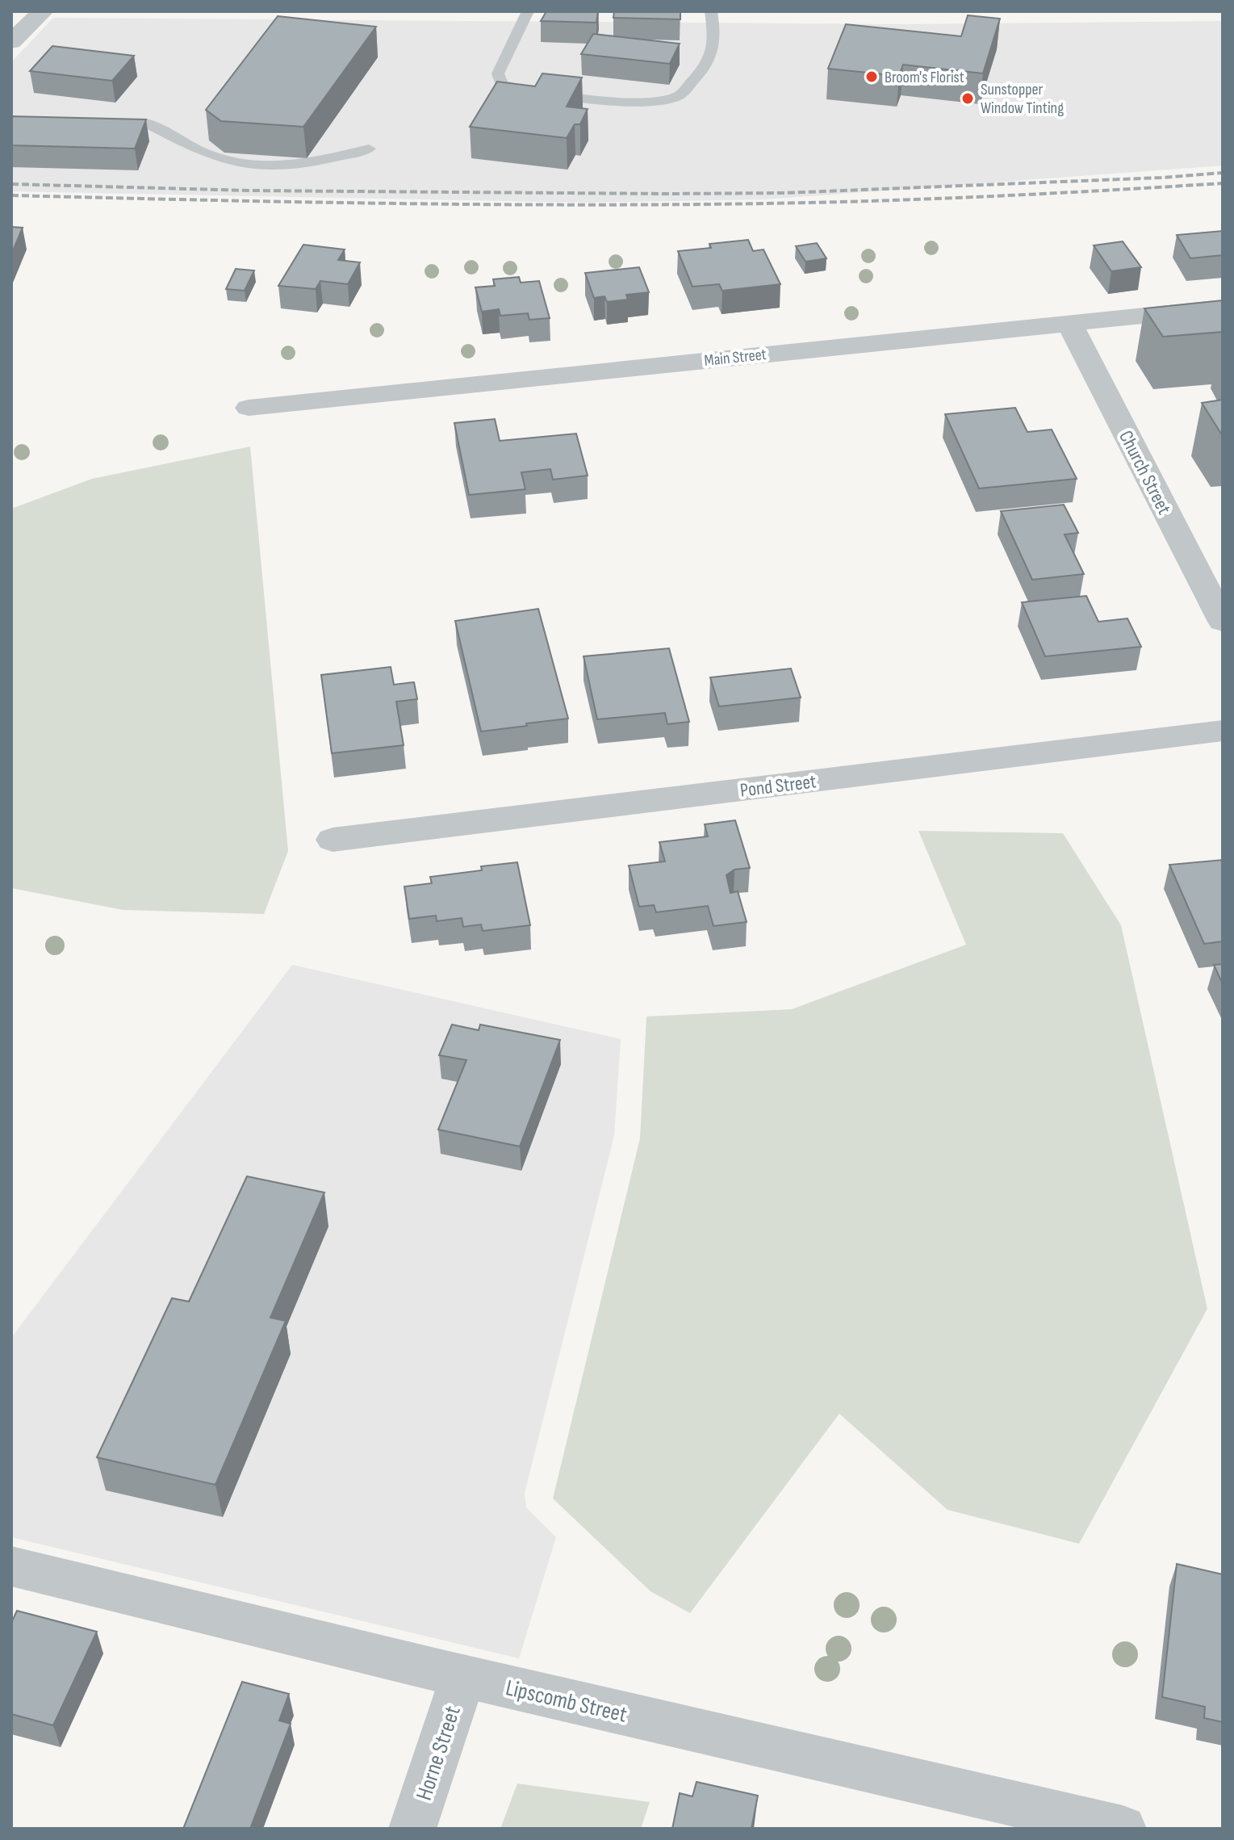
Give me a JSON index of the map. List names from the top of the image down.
{
  "streets": {
    "street": [
      "Main Street",
      "Church Street",
      "Pond Street",
      "Lipscomb Street",
      "Horne Street"
    ]
  },
  "crossings": [
    ["Main Street", "Church Street"],
    ["Lipscomb Street", "Horne Street"]
  ],
  "places": ["Broom's Florist", "Sunstopper Window Tinting"]
}
